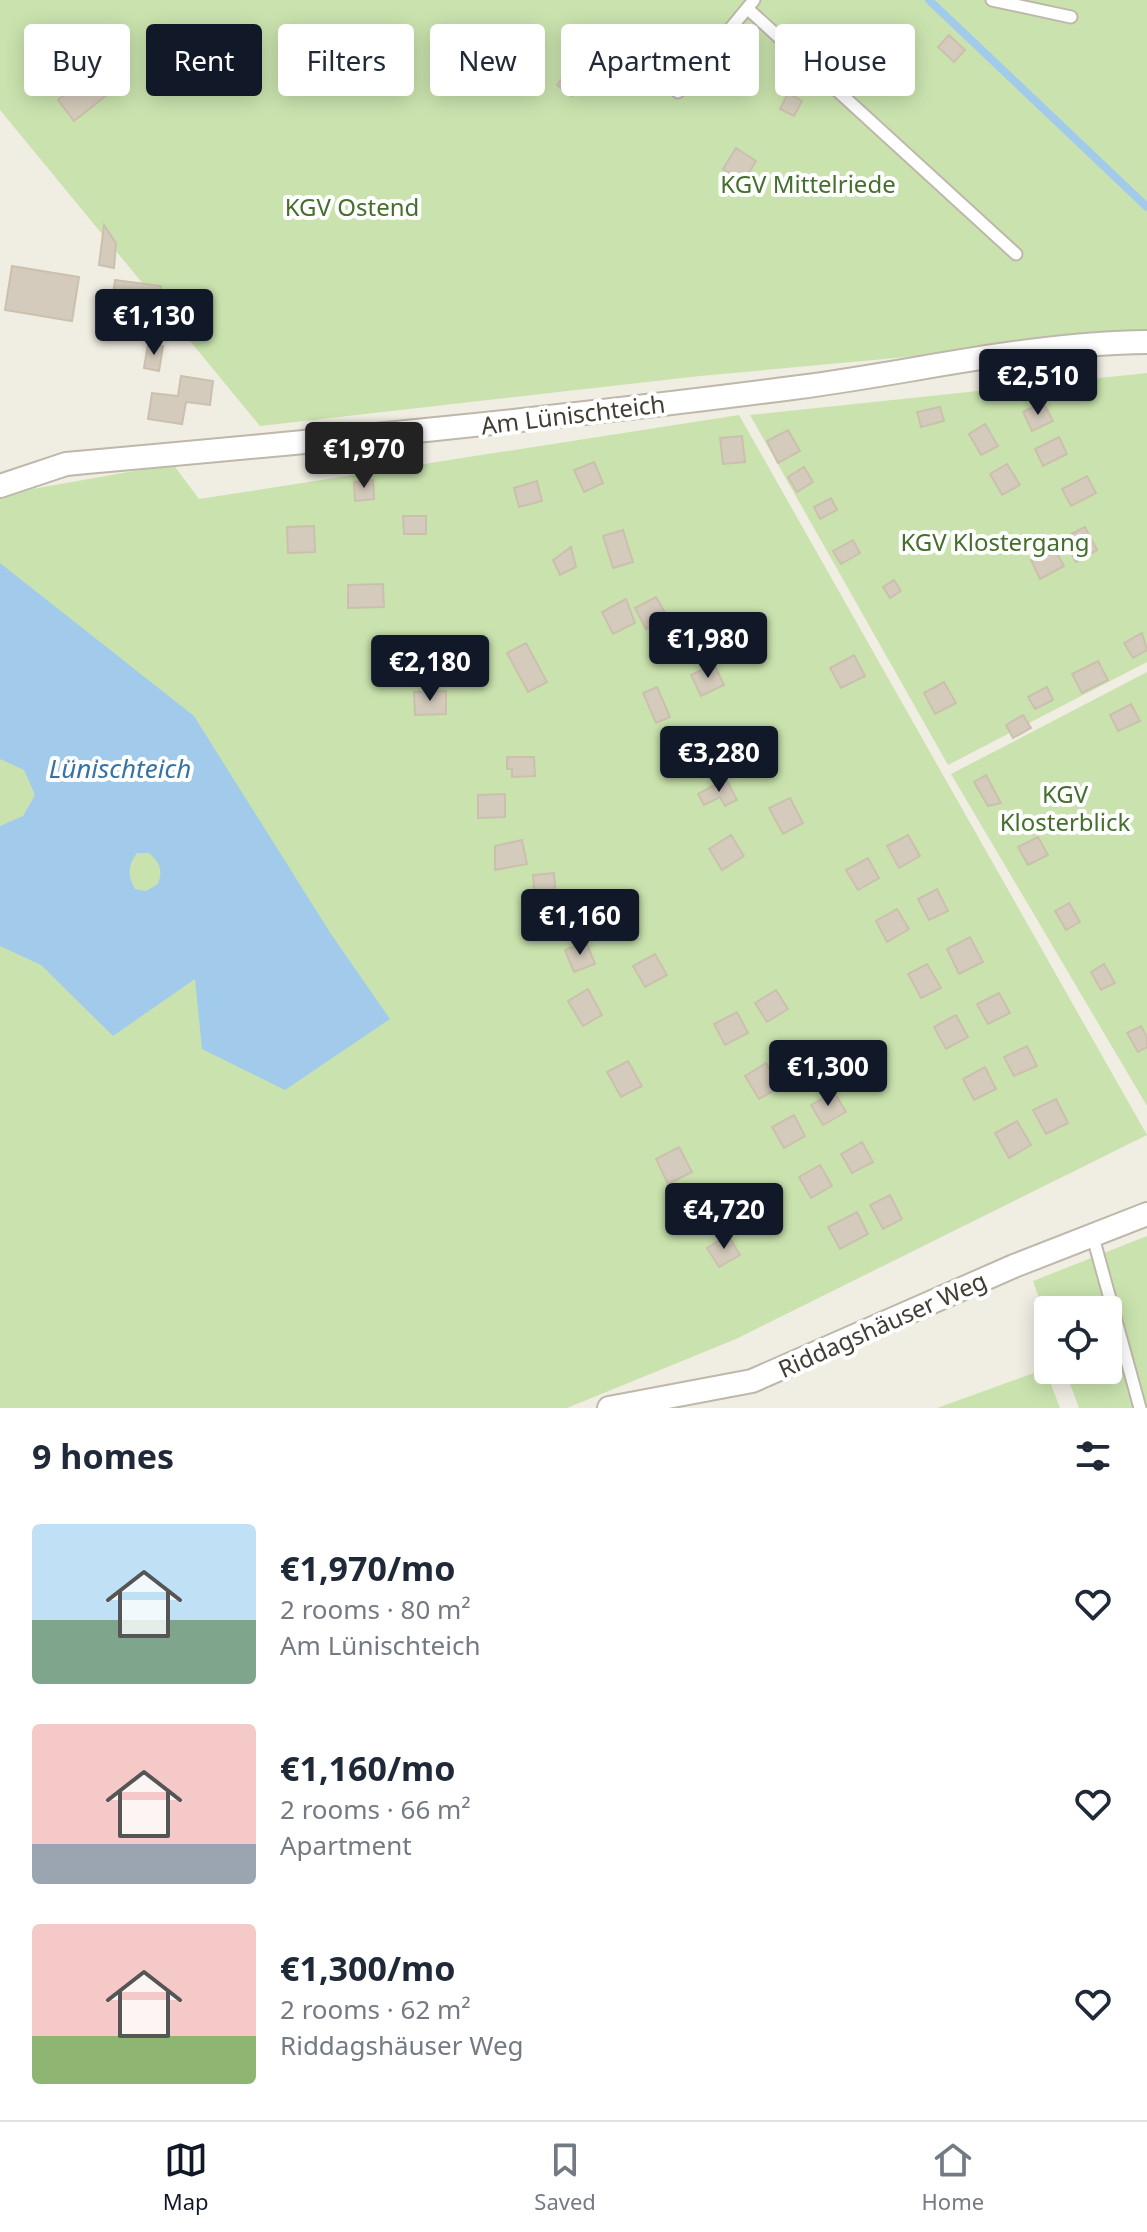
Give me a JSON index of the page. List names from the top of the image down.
{
  "streets": {
    "street": ["Am Lünischteich", "Riddagshäuser Weg"]
  },
  "water": ["Lünischteich"],
  "parks": [
    "KGV Mittelriede",
    "KGV Ostend",
    "KGV Klostergang",
    "KGV Klosterblick"
  ],
  "page": {
    "chip": [
      "Buy",
      "Rent",
      "Filters",
      "New",
      "Apartment",
      "House"
    ],
    "price": [
      "€1,130",
      "€2,510",
      "€1,970",
      "€1,980",
      "€2,180",
      "€3,280",
      "€1,160",
      "€1,300",
      "€4,720"
    ],
    "heading": "9 homes",
    "list": [
      {
        "name": "€1,970/mo",
        "note": "2 rooms · 80 m² · Am Lünischteich"
      },
      {
        "name": "€1,160/mo",
        "note": "2 rooms · 66 m² · Apartment"
      },
      {
        "name": "€1,300/mo",
        "note": "2 rooms · 62 m² · Riddagshäuser Weg"
      }
    ],
    "tabs": ["Map", "Saved", "Home"]
  }
}
